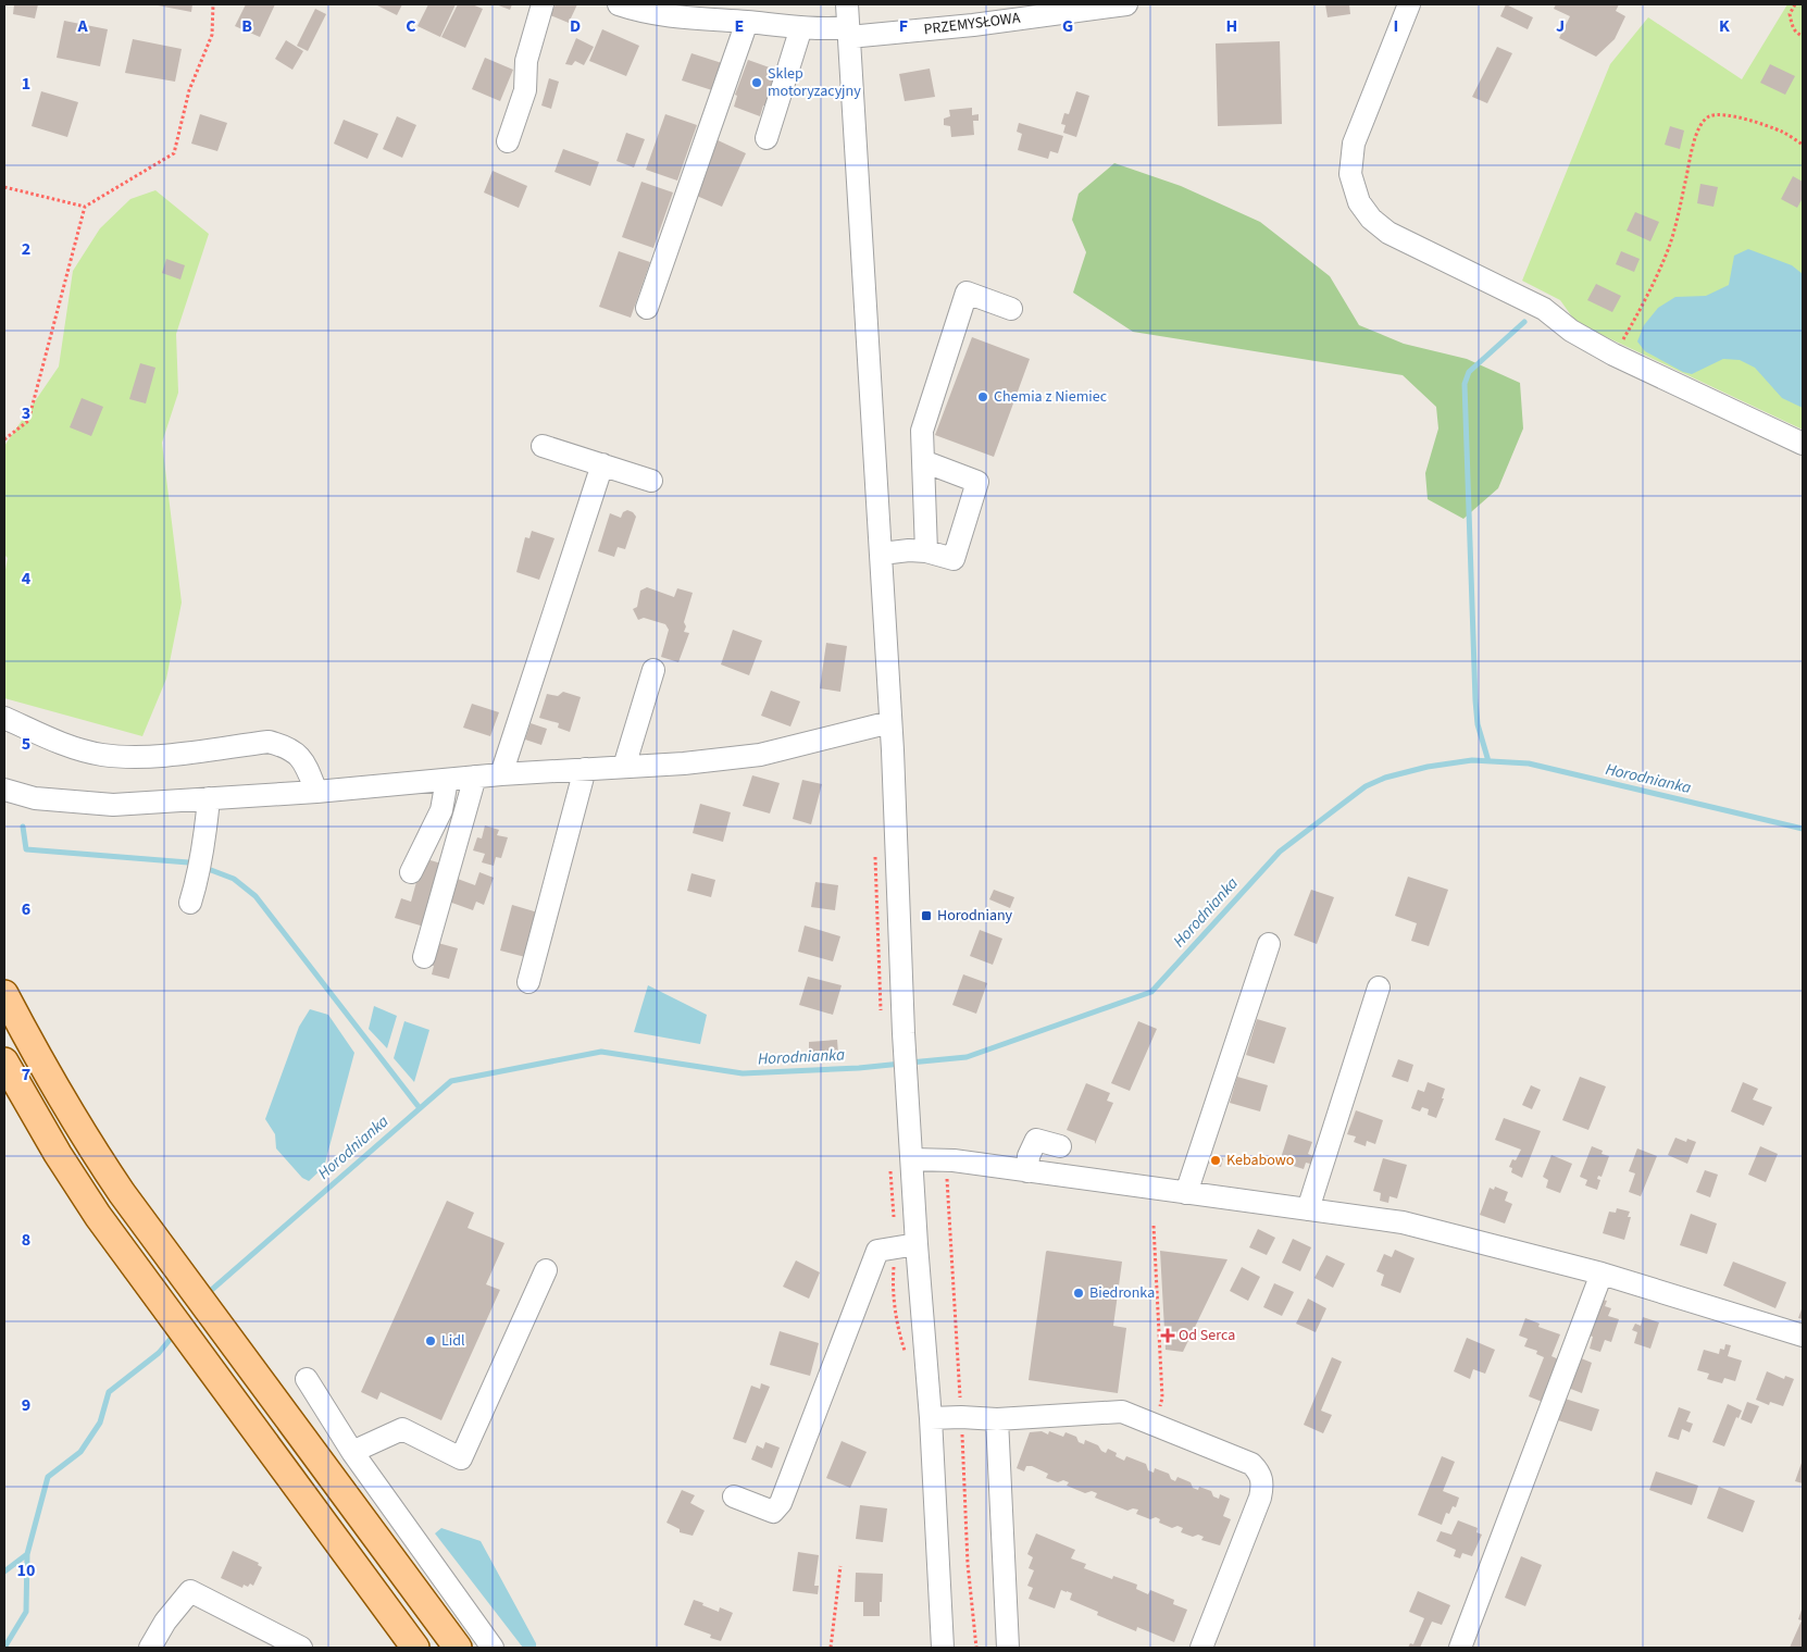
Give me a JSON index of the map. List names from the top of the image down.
{
  "streets": {
    "street": ["PRZEMYSŁOWA"]
  },
  "water": ["Horodnianka"],
  "places": {
    "other": [
      "Sklep motoryzacyjny",
      "Chemia z Niemiec",
      "Kebabowo",
      "Biedronka",
      "Lidl"
    ],
    "transit": ["Horodniany"],
    "health": ["Od Serca"]
  },
  "grid": {
    "columns": [
      "A",
      "B",
      "C",
      "D",
      "E",
      "F",
      "G",
      "H",
      "I",
      "J",
      "K"
    ],
    "rows": [
      "1",
      "2",
      "3",
      "4",
      "5",
      "6",
      "7",
      "8",
      "9",
      "10"
    ]
  }
}
